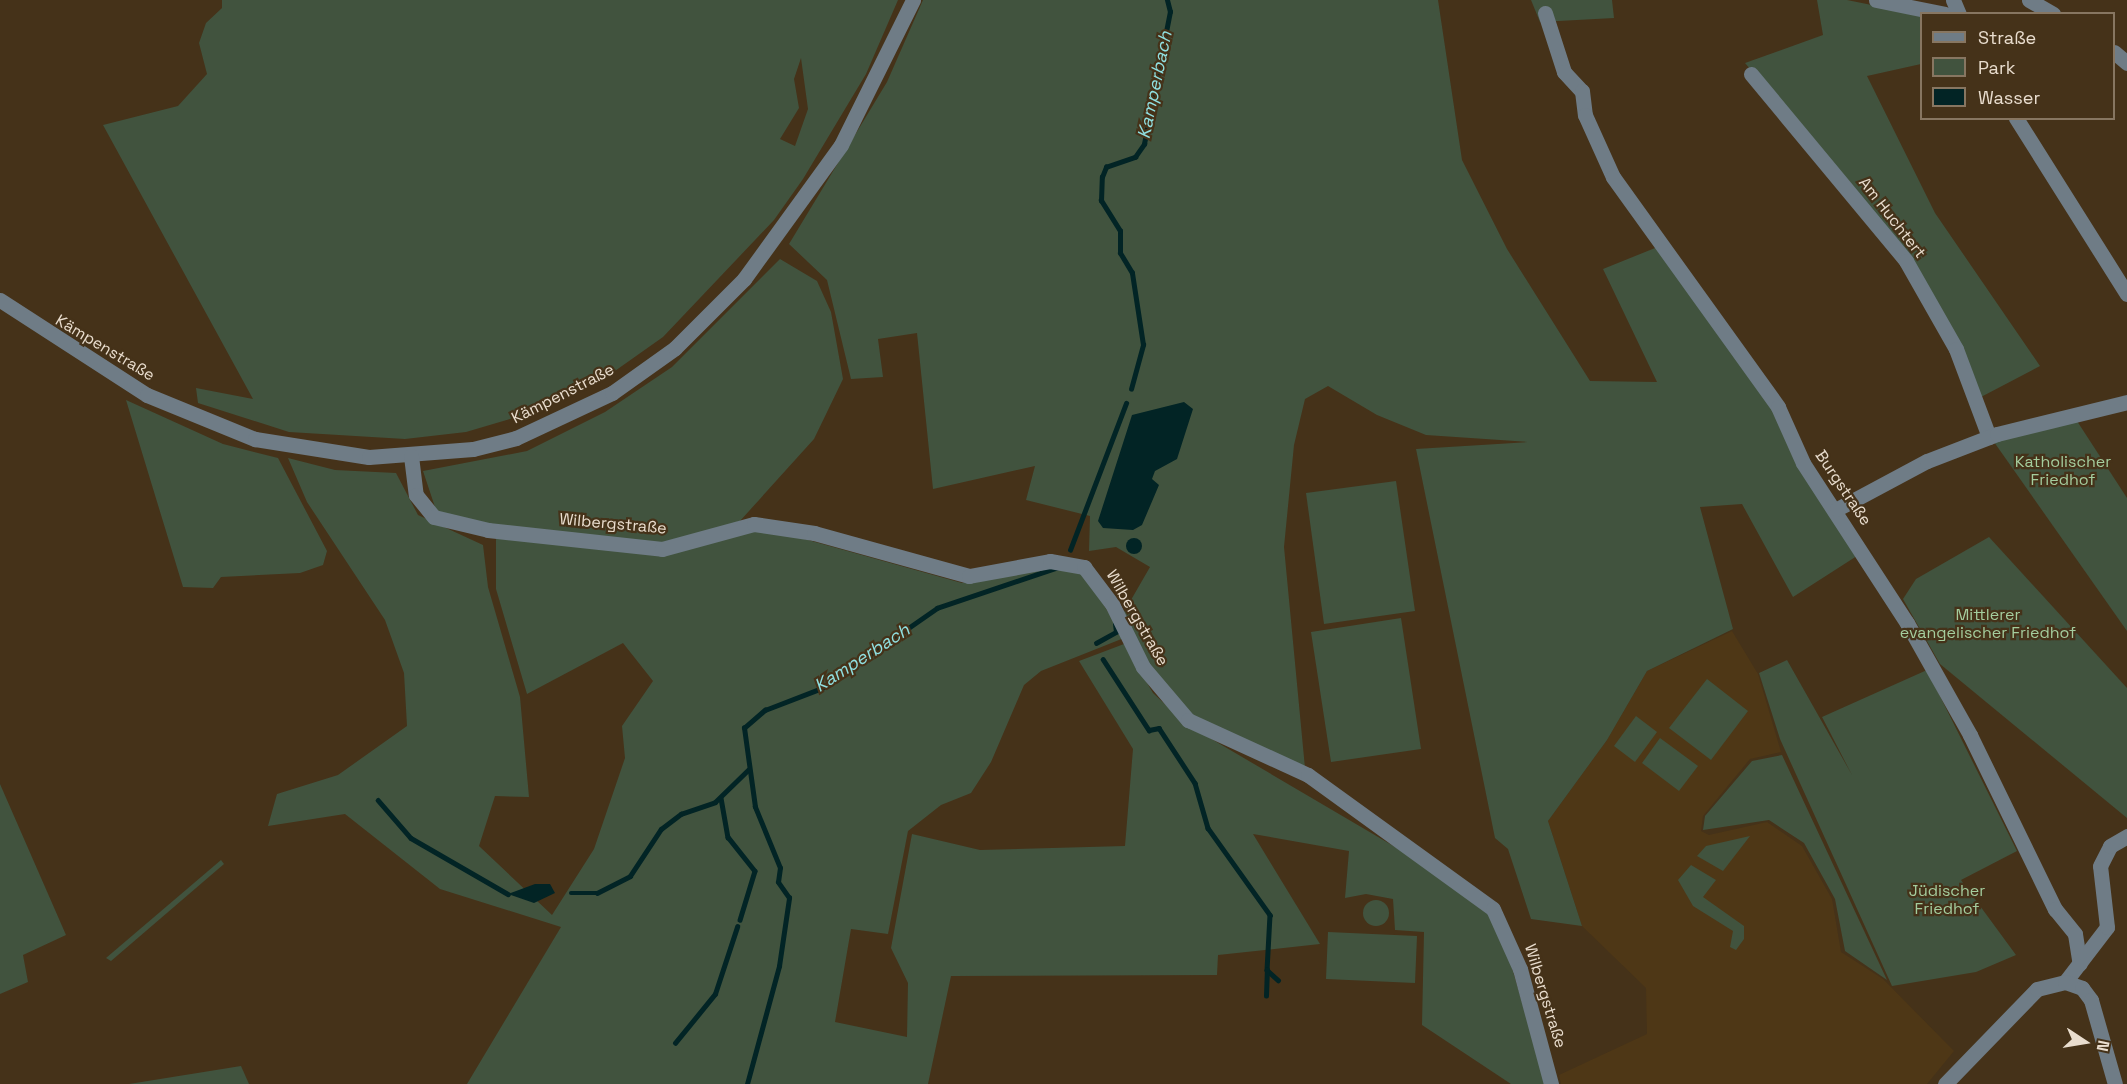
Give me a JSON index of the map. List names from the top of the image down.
{
  "streets": {
    "street": [
      "Am Huchtert",
      "Kämpenstraße",
      "Burgstraße",
      "Wilbergstraße"
    ]
  },
  "crossings": [
    ["Kämpenstraße", "Wilbergstraße"]
  ],
  "water": ["Kamperbach"],
  "parks": ["Katholischer Friedhof", "Mittlerer evangelischer Friedhof", "Jüdischer Friedhof"],
  "legend": ["Straße", "Park", "Wasser"],
  "north": "right"
}
